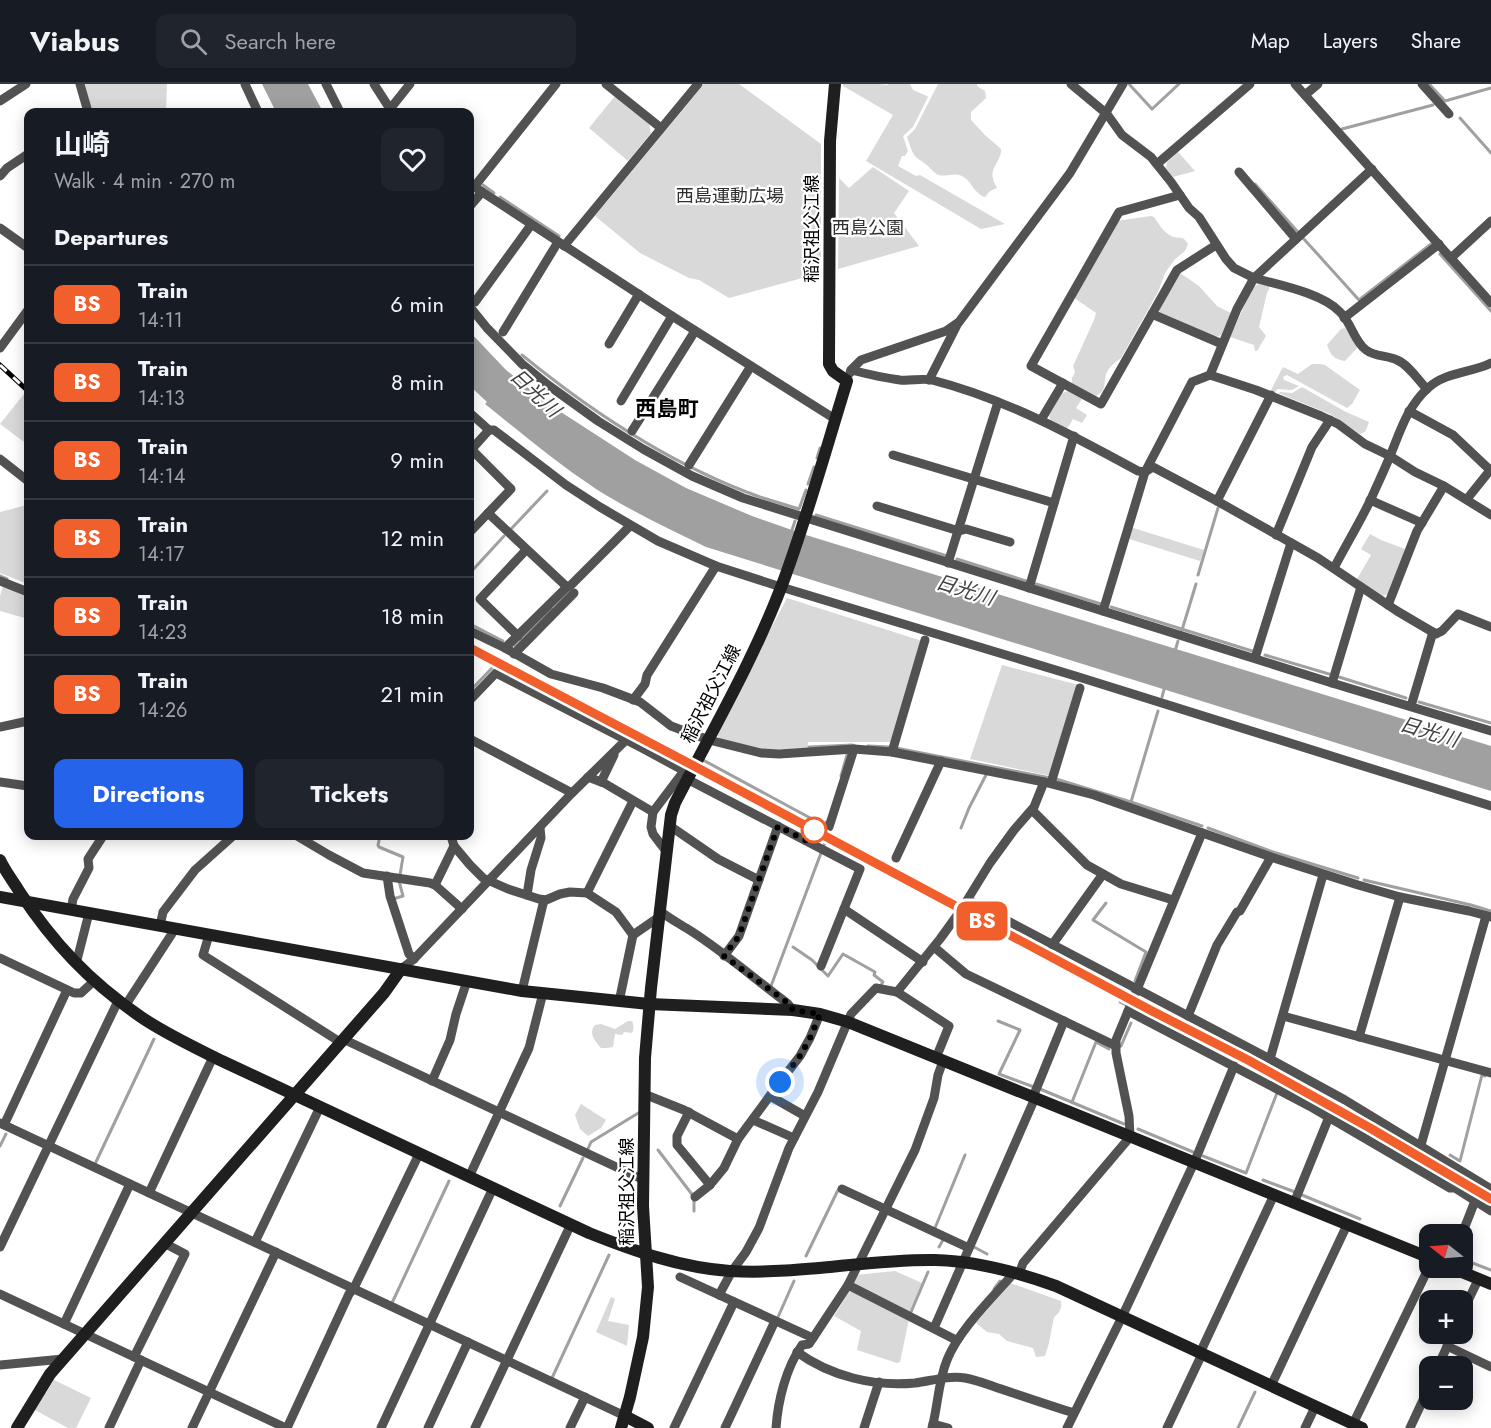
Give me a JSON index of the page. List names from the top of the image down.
{
  "streets": {
    "street": ["稲沢祖父江線"]
  },
  "districts": ["西島町"],
  "water": ["日光川"],
  "parks": ["西島運動広場", "西島公園"],
  "north": "left",
  "page": {
    "header": "Viabus",
    "search": "Search here",
    "nav": ["Map", "Layers", "Share"],
    "on_map": "BS",
    "heading": [
      ["山崎", "Walk · 4 min · 270 m"],
      "Departures"
    ],
    "list": [
      {
        "mark": "BS",
        "name": "Train",
        "note": "14:11",
        "value": "6 min"
      },
      {
        "mark": "BS",
        "name": "Train",
        "note": "14:13",
        "value": "8 min"
      },
      {
        "mark": "BS",
        "name": "Train",
        "note": "14:14",
        "value": "9 min"
      },
      {
        "mark": "BS",
        "name": "Train",
        "note": "14:17",
        "value": "12 min"
      },
      {
        "mark": "BS",
        "name": "Train",
        "note": "14:23",
        "value": "18 min"
      },
      {
        "mark": "BS",
        "name": "Train",
        "note": "14:26",
        "value": "21 min"
      }
    ],
    "buttons": ["Directions", "Tickets"],
    "map_buttons": ["+", "−"]
  }
}
